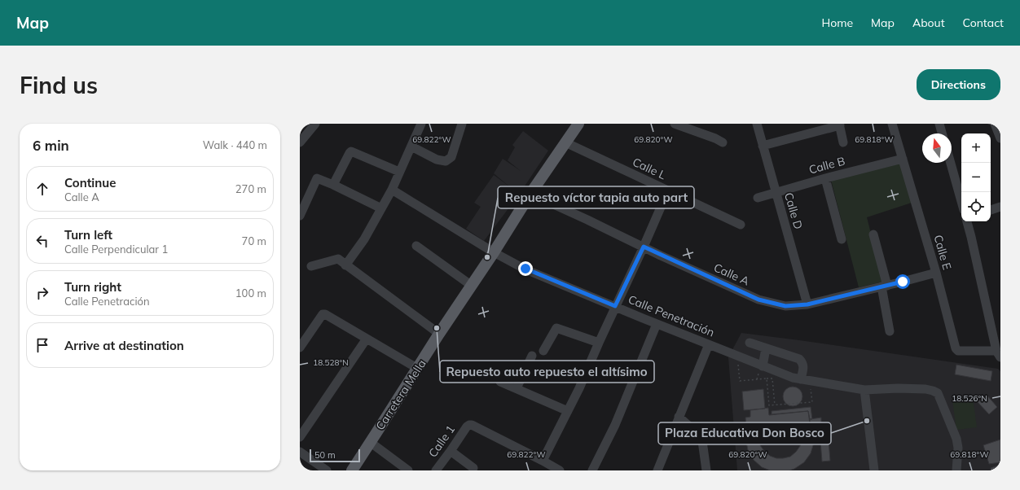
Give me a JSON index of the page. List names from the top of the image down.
{
  "streets": {
    "main road": ["Carretera Mella"],
    "street": [
      "Calle B",
      "Calle L",
      "Calle D",
      "Calle E",
      "Calle A",
      "Calle Penetración",
      "Calle 1"
    ]
  },
  "crossings": [
    ["Calle B", "Calle D"],
    ["Calle B", "Calle E"],
    ["Calle L", "Carretera Mella"],
    ["Calle D", "Calle A"],
    ["Calle E", "Calle A"],
    ["Calle A", "Carretera Mella"],
    ["Calle Penetración", "Carretera Mella"]
  ],
  "places": ["Repuesto víctor tapia auto part", "Repuesto auto repuesto el altísimo", "Plaza Educativa Don Bosco"],
  "scale_bar": "50 m",
  "north": "top",
  "page": {
    "header": "Map",
    "nav": [
      "Home",
      "Map",
      "About",
      "Contact"
    ],
    "buttons": "Directions",
    "title": "Find us",
    "heading": ["6 min", "Walk · 440 m"],
    "map_buttons": ["+", "−"],
    "list": [
      ["Continue", "Calle A", "270 m"],
      ["Turn left", "Calle Perpendicular 1", "70 m"],
      ["Turn right", "Calle Penetración", "100 m"],
      "Arrive at destination"
    ],
    "scale": "50 m"
  },
  "coordinates": [
    "69.822°W",
    "69.820°W",
    "69.818°W",
    "18.528°N",
    "18.526°N"
  ]
}
